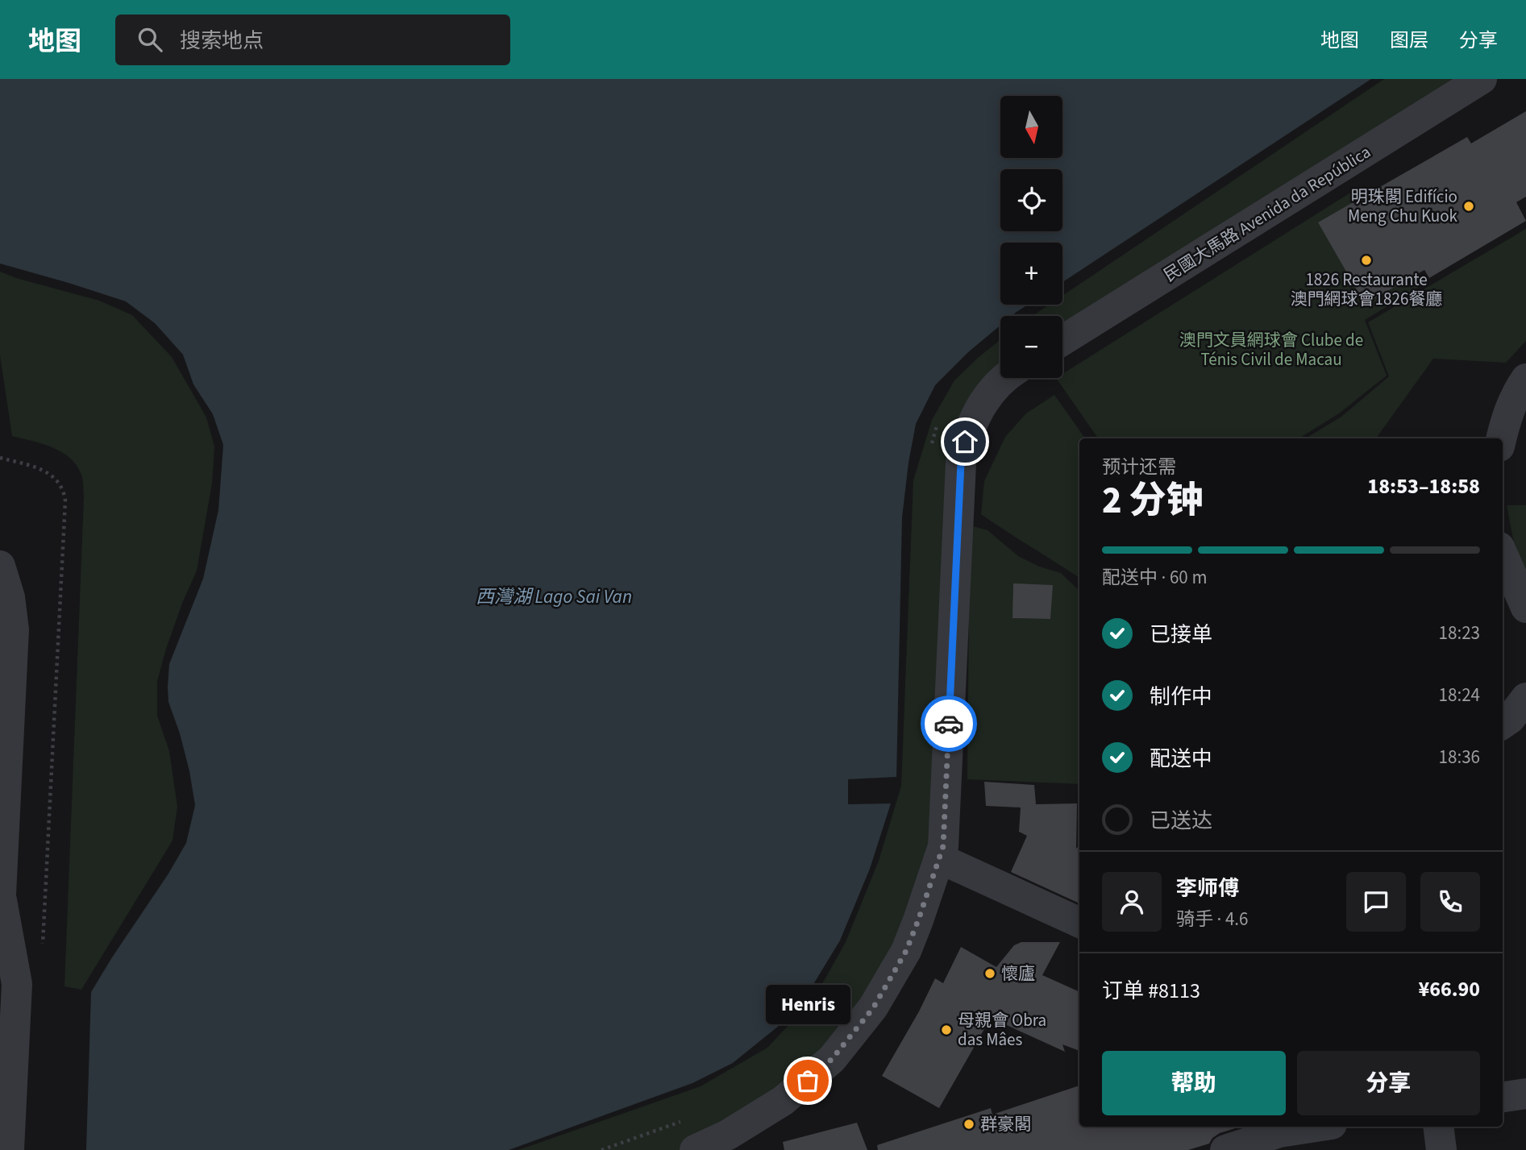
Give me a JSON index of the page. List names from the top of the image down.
{
  "streets": {
    "street": ["民國大馬路 Avenida da República"]
  },
  "water": ["西灣湖 Lago Sai Van"],
  "parks": ["澳門文員網球會 Clube de Ténis Civil de Macau"],
  "places": [
    "明珠閣 Edifício Meng Chu Kuok",
    "1826 Restaurante 澳門網球會1826餐廳",
    "懷廬",
    "母親會 Obra das Mâes",
    "Henris",
    "群豪閣"
  ],
  "north": "bottom",
  "page": {
    "header": "地图",
    "search": "搜索地点",
    "nav": ["地图", "图层", "分享"],
    "map_buttons": ["+", "−"],
    "heading": ["2 分钟", "预计还需", "18:53–18:58"],
    "panel": [
      "李师傅",
      "骑手 · 4.6",
      "订单 #8113",
      "¥66.90"
    ],
    "bar": "配送中 · 60 m",
    "list": [
      ["已接单", "18:23"],
      ["制作中", "18:24"],
      ["配送中", "18:36"],
      "已送达"
    ],
    "bubble": "Henris",
    "buttons": ["帮助", "分享"]
  }
}
